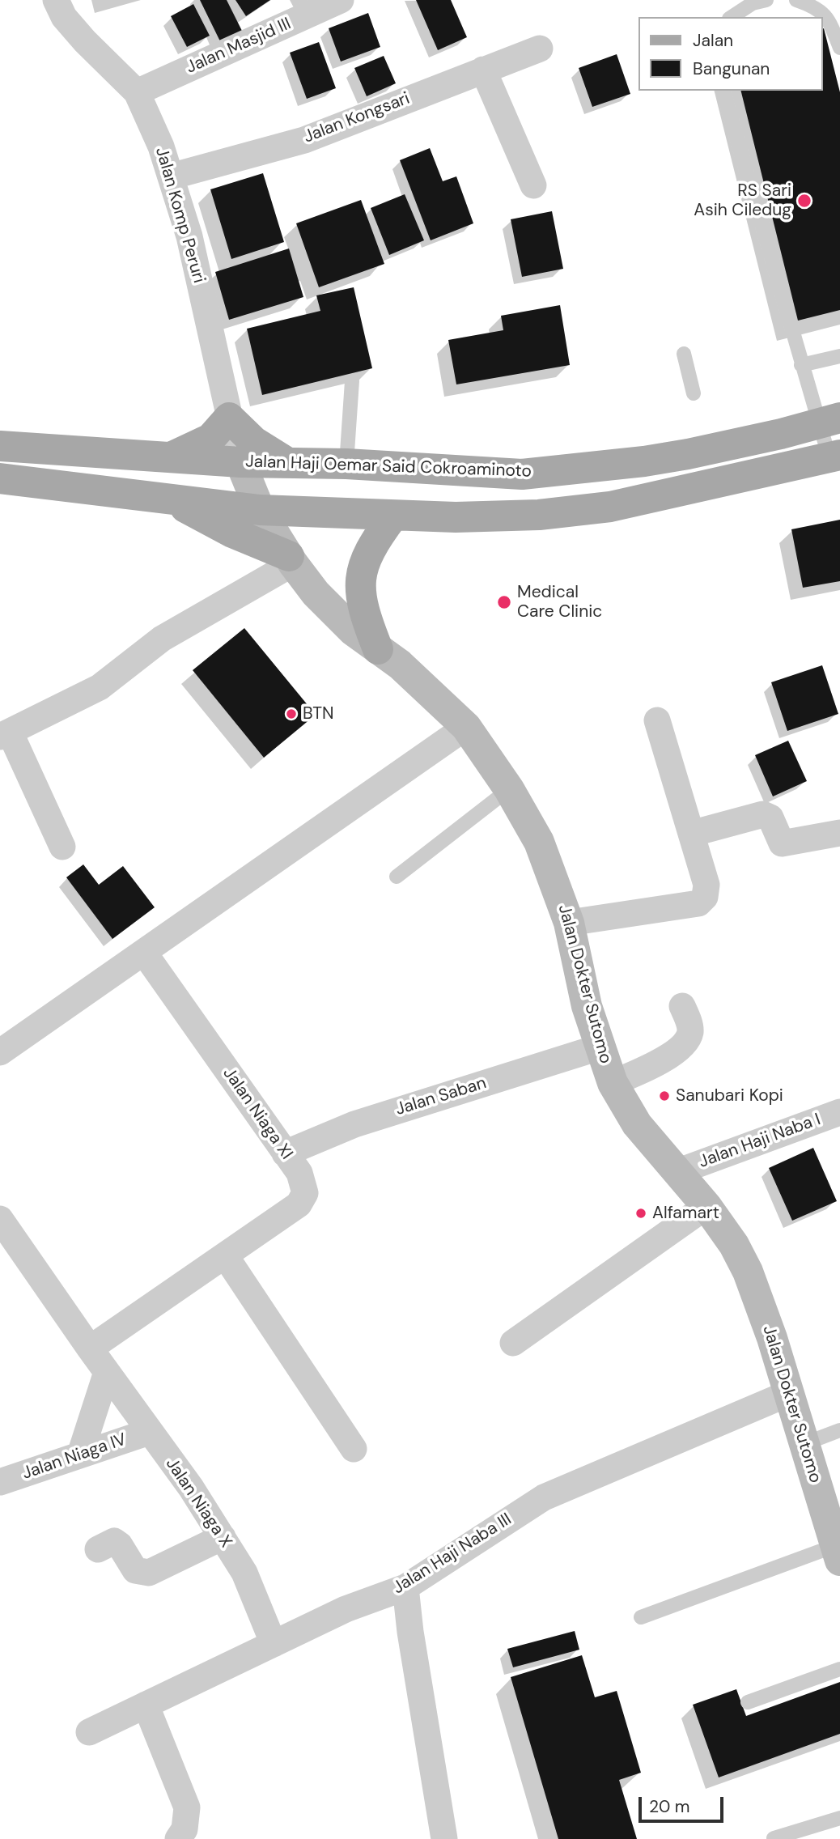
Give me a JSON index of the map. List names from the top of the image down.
{
  "streets": {
    "main road": ["Jalan Haji Oemar Said Cokroaminoto", "Jalan Dokter Sutomo"],
    "street": [
      "Jalan Masjid III",
      "Jalan Kongsari",
      "Jalan Komp Peruri",
      "Jalan Saban",
      "Jalan Niaga XI",
      "Jalan Haji Naba I",
      "Jalan Niaga IV",
      "Jalan Niaga X",
      "Jalan Haji Naba III"
    ]
  },
  "crossings": [
    ["Jalan Masjid III", "Jalan Komp Peruri"],
    ["Jalan Kongsari", "Jalan Komp Peruri"],
    ["Jalan Komp Peruri", "Jalan Haji Oemar Said Cokroaminoto"],
    ["Jalan Komp Peruri", "Jalan Dokter Sutomo"],
    ["Jalan Haji Oemar Said Cokroaminoto", "Jalan Dokter Sutomo"],
    ["Jalan Dokter Sutomo", "Jalan Saban"],
    ["Jalan Dokter Sutomo", "Jalan Haji Naba I"],
    ["Jalan Dokter Sutomo", "Jalan Haji Naba III"],
    ["Jalan Saban", "Jalan Niaga XI"],
    ["Jalan Niaga XI", "Jalan Niaga X"],
    ["Jalan Niaga IV", "Jalan Niaga X"],
    ["Jalan Niaga X", "Jalan Haji Naba III"]
  ],
  "places": [
    "RS Sari Asih Ciledug",
    "Medical Care Clinic",
    "BTN",
    "Sanubari Kopi",
    "Alfamart"
  ],
  "legend": ["Jalan", "Bangunan"],
  "scale_bar": "20 m"
}
